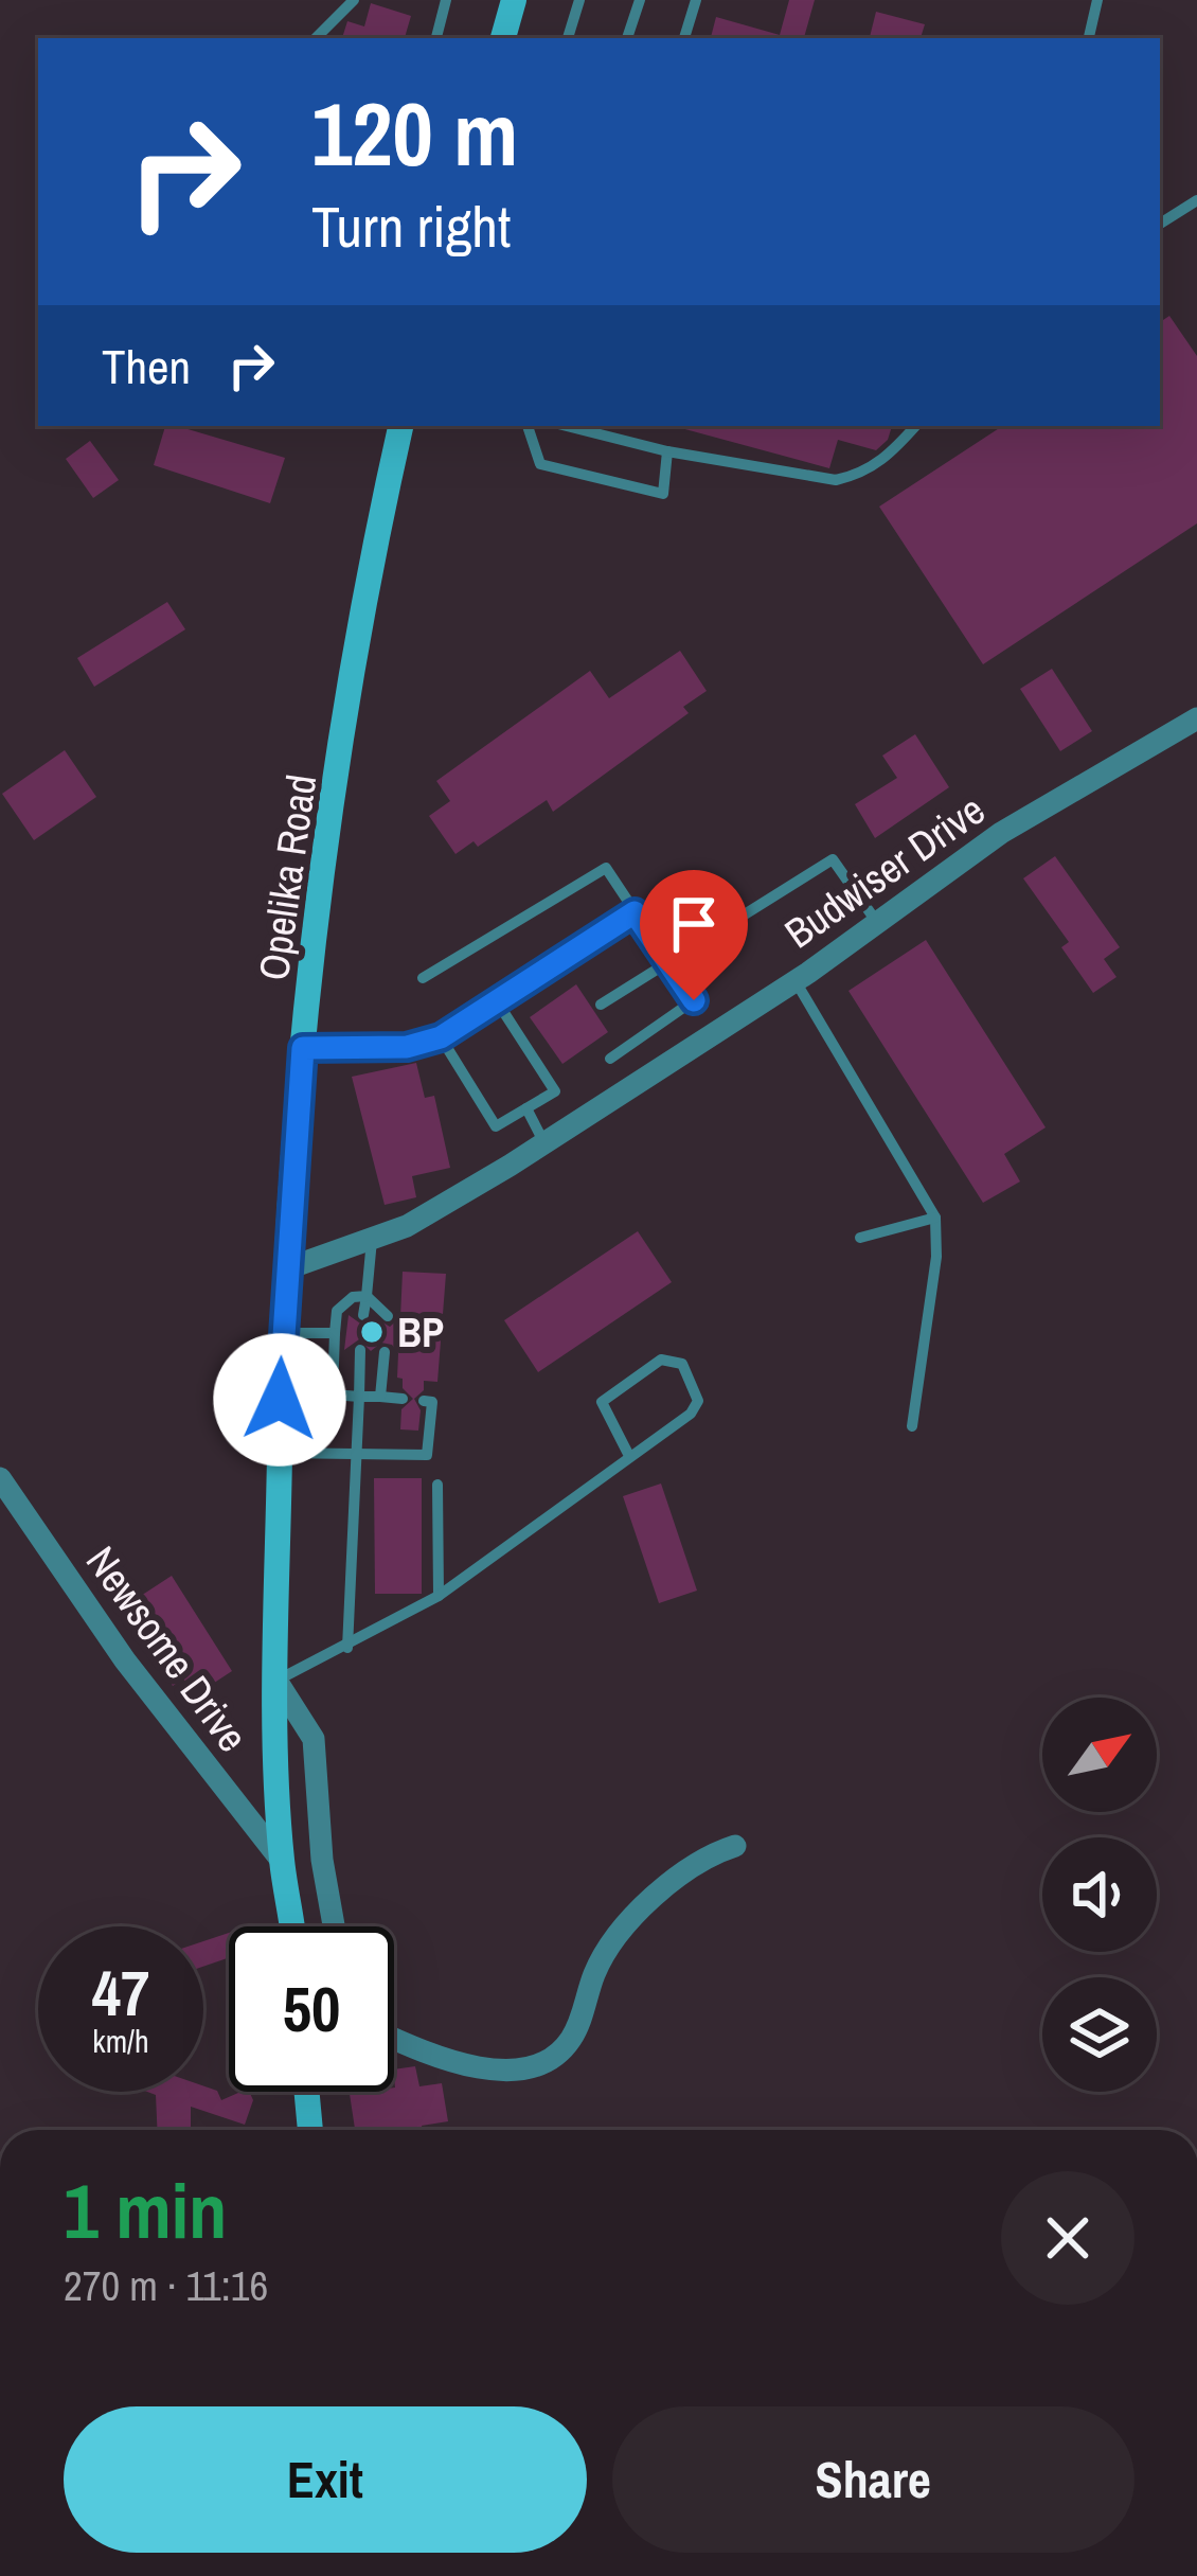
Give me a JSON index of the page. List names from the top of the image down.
{
  "streets": {
    "main road": ["Opelika Road"],
    "street": ["Budwiser Drive", "Newsome Drive"]
  },
  "crossings": [
    ["Budwiser Drive", "Opelika Road"],
    ["Opelika Road", "Newsome Drive"]
  ],
  "places": ["BP"],
  "north": "top right",
  "page": {
    "turn": ["120 m", "Turn right"],
    "then": "Then",
    "speed": "47 km/h",
    "limit": "50",
    "heading": ["1 min", "270 m · 11:16"],
    "buttons": ["Exit", "Share"]
  }
}
